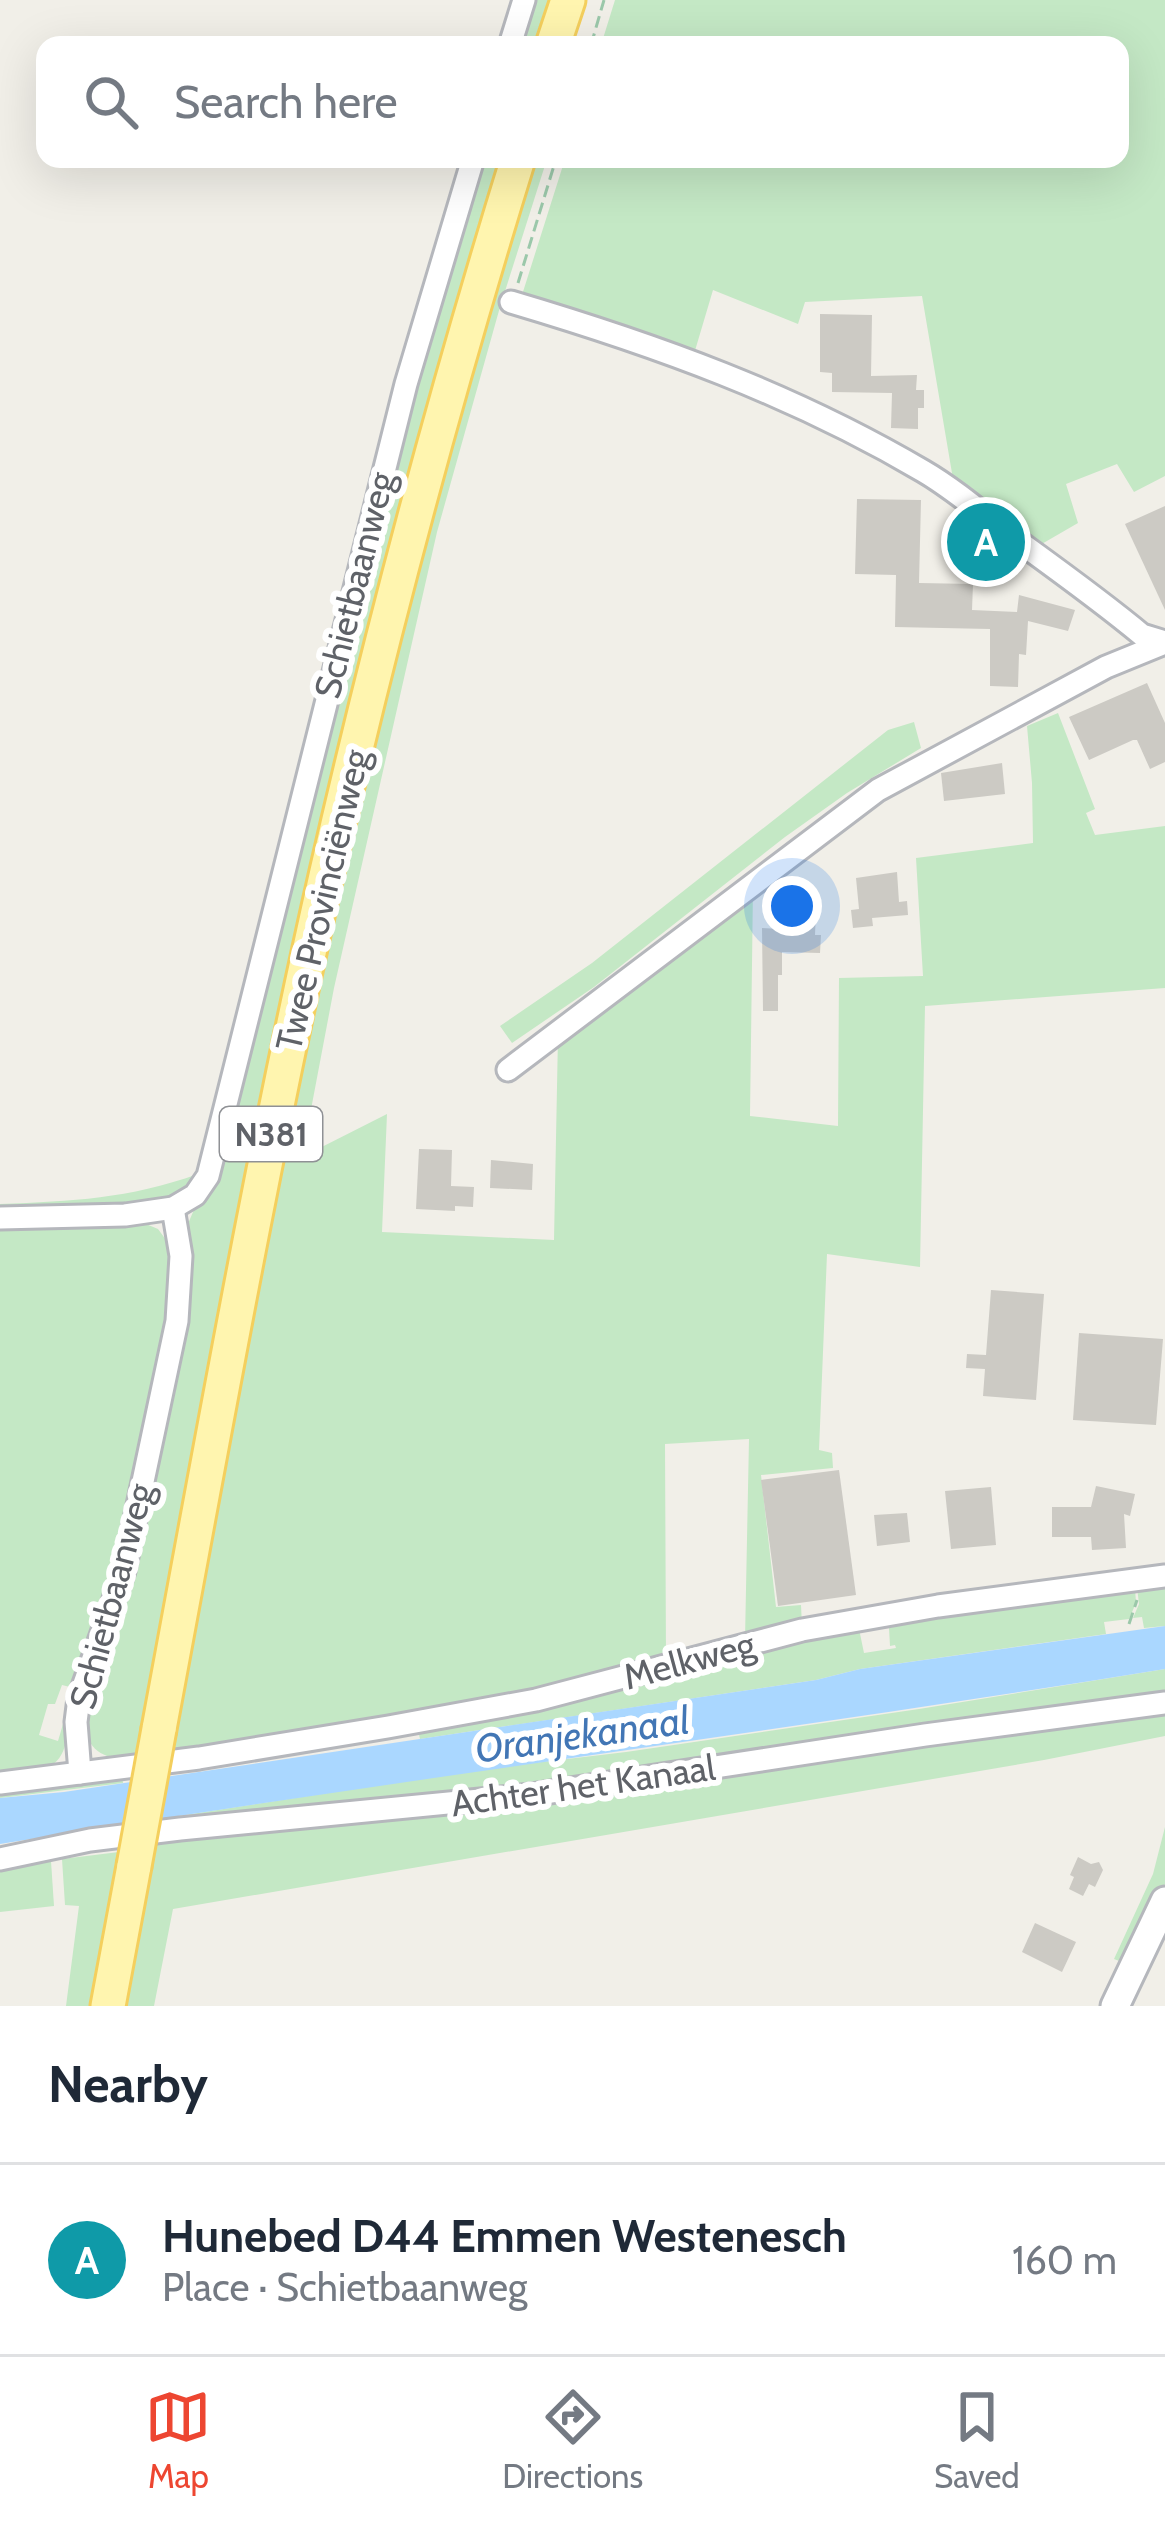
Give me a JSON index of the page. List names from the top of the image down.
{
  "streets": {
    "main road": ["Twee Provinciënweg", "N381"],
    "street": ["Schietbaanweg", "Melkweg", "Achter het Kanaal"]
  },
  "crossings": [
    ["Schietbaanweg", "Melkweg"]
  ],
  "water": ["Oranjekanaal"],
  "page": {
    "search": "Search here",
    "pins": "A",
    "heading": "Nearby",
    "list": [
      {
        "mark": "A",
        "name": "Hunebed D44 Emmen Westenesch",
        "note": "Place · Schietbaanweg",
        "value": "160 m"
      }
    ],
    "nav": ["Map", "Directions", "Saved"]
  }
}
